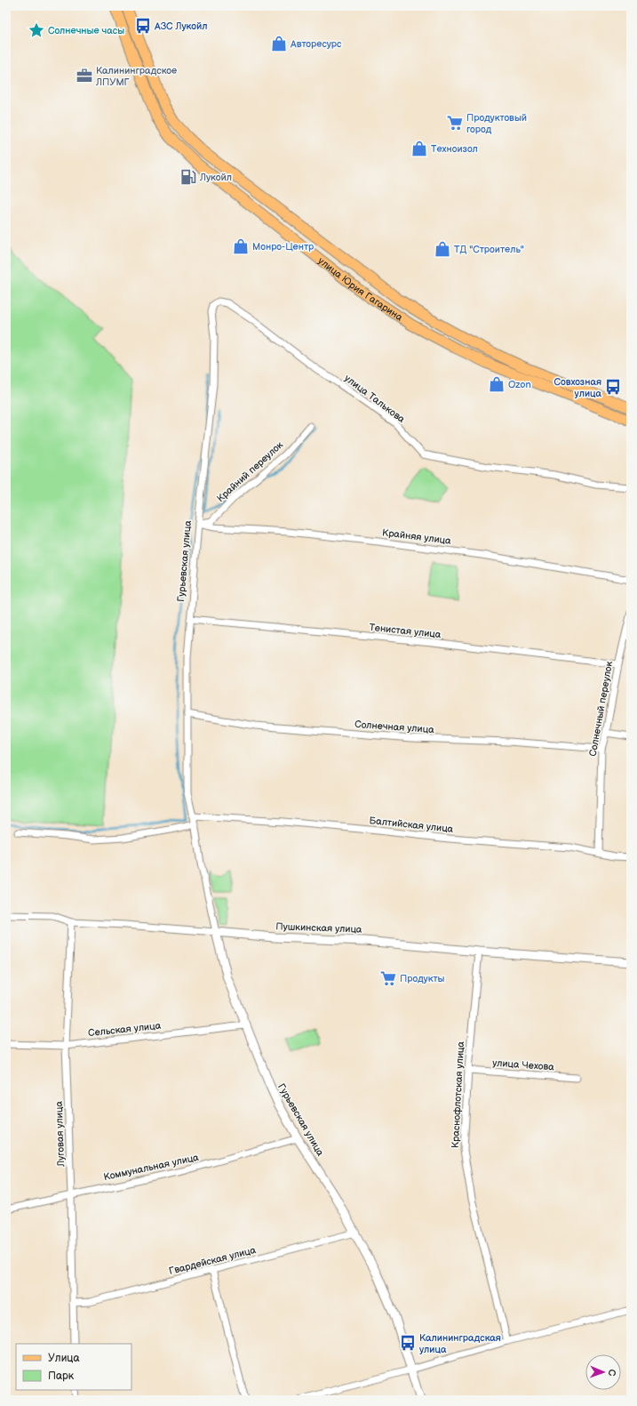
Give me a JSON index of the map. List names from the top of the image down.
{
  "streets": {
    "main road": ["улица Юрия Гагарина"],
    "street": [
      "улица Талькова",
      "Крайний переулок",
      "Крайняя улица",
      "Гурьевская улица",
      "Тенистая улица",
      "Солнечный переулок",
      "Солнечная улица",
      "Балтийская улица",
      "Пушкинская улица",
      "Сельская улица",
      "улица Чехова",
      "Краснофлотская улица",
      "Луговая улица",
      "Коммунальная улица",
      "Гвардейская улица"
    ]
  },
  "crossings": [
    ["улица Талькова", "Гурьевская улица"],
    ["Крайний переулок", "Крайняя улица"],
    ["Крайний переулок", "Гурьевская улица"],
    ["Крайняя улица", "Гурьевская улица"],
    ["Гурьевская улица", "Тенистая улица"],
    ["Гурьевская улица", "Солнечная улица"],
    ["Гурьевская улица", "Балтийская улица"],
    ["Гурьевская улица", "Пушкинская улица"],
    ["Гурьевская улица", "Сельская улица"],
    ["Гурьевская улица", "Коммунальная улица"],
    ["Гурьевская улица", "Гвардейская улица"],
    ["Тенистая улица", "Солнечный переулок"],
    ["Солнечный переулок", "Солнечная улица"],
    ["Солнечный переулок", "Балтийская улица"],
    ["Пушкинская улица", "Краснофлотская улица"],
    ["Пушкинская улица", "Луговая улица"],
    ["Сельская улица", "Луговая улица"],
    ["улица Чехова", "Краснофлотская улица"],
    ["Луговая улица", "Коммунальная улица"],
    ["Луговая улица", "Гвардейская улица"]
  ],
  "places": {
    "bus stop": ["АЗС Лукойл", "Совхозная улица", "Калининградская улица"],
    "place": ["Солнечные часы"],
    "shop": [
      "Авторесурс",
      "Техноизол",
      "Монро-Центр",
      "ТД \"Строитель\"",
      "Ozon"
    ],
    "office": ["Калининградское ЛПУМГ"],
    "supermarket": ["Продуктовый город", "Продукты"],
    "fuel station": ["Лукойл"]
  },
  "legend": ["Улица", "Парк"],
  "north": "right"
}
